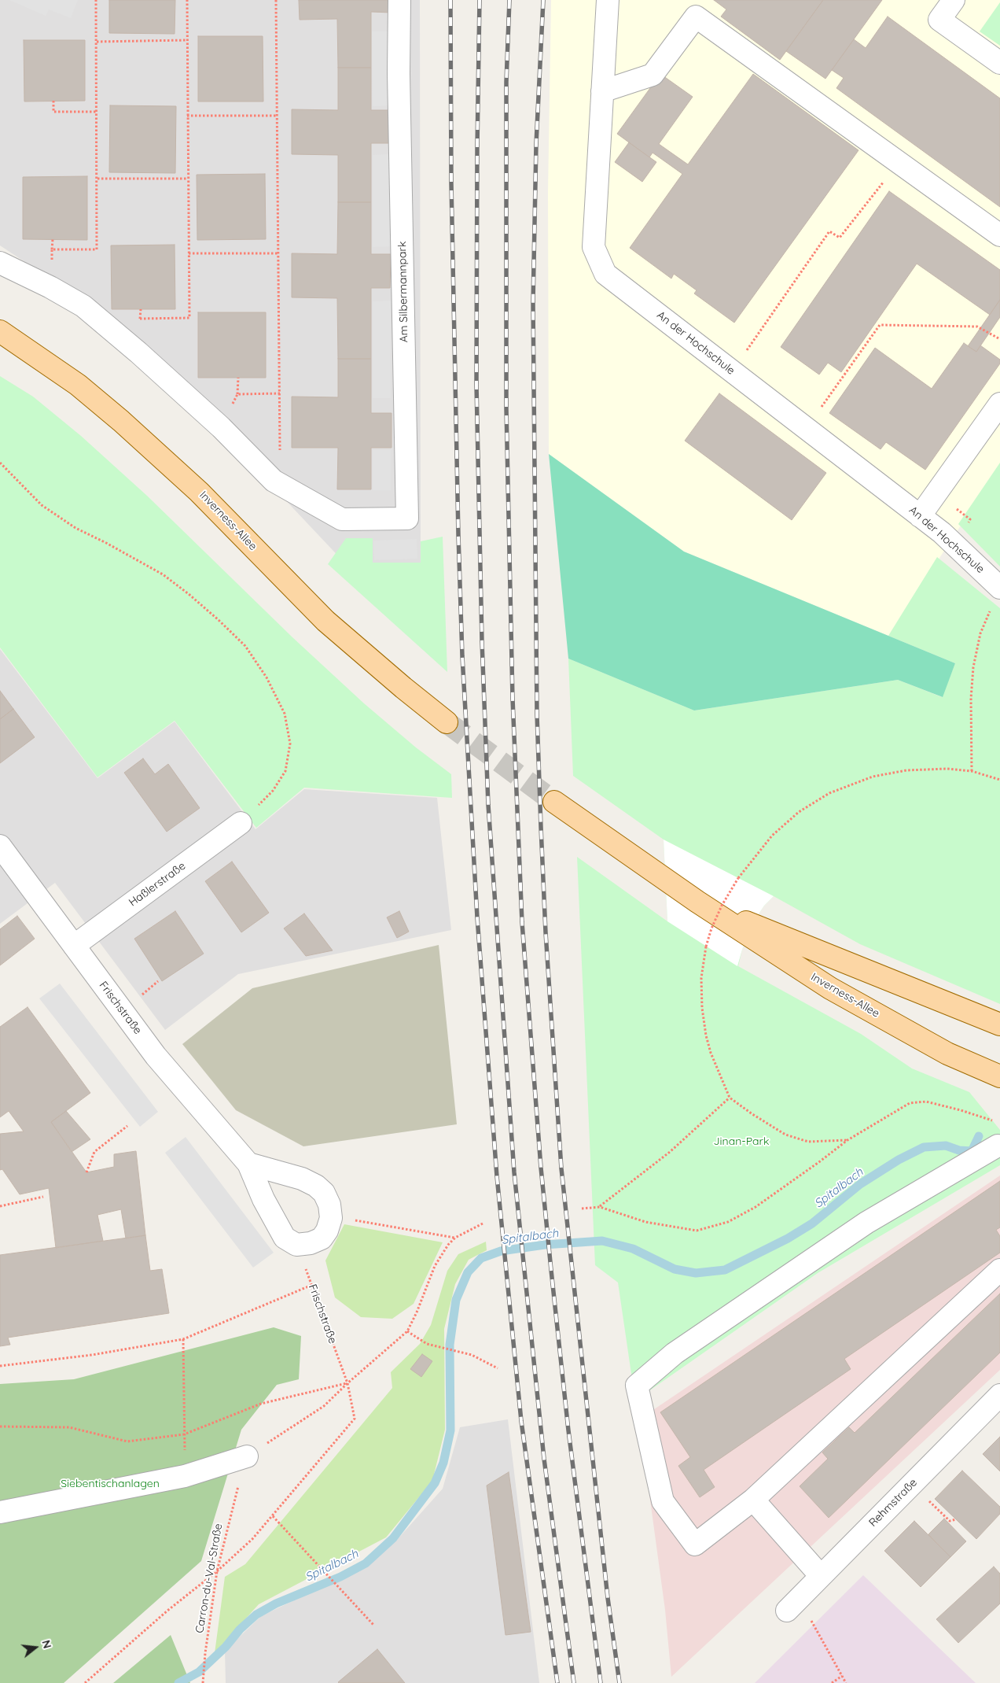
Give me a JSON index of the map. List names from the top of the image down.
{
  "streets": {
    "main road": ["Inverness-Allee"],
    "street": [
      "Am Silbermannpark",
      "An der Hochschule",
      "Haßlerstraße",
      "Frischstraße",
      "Rehmstraße"
    ],
    "path": ["Carron-du-Val-Straße"]
  },
  "crossings": [
    ["Haßlerstraße", "Frischstraße"]
  ],
  "water": ["Spitalbach"],
  "parks": ["Jinan-Park", "Siebentischanlagen"],
  "north": "right"
}
